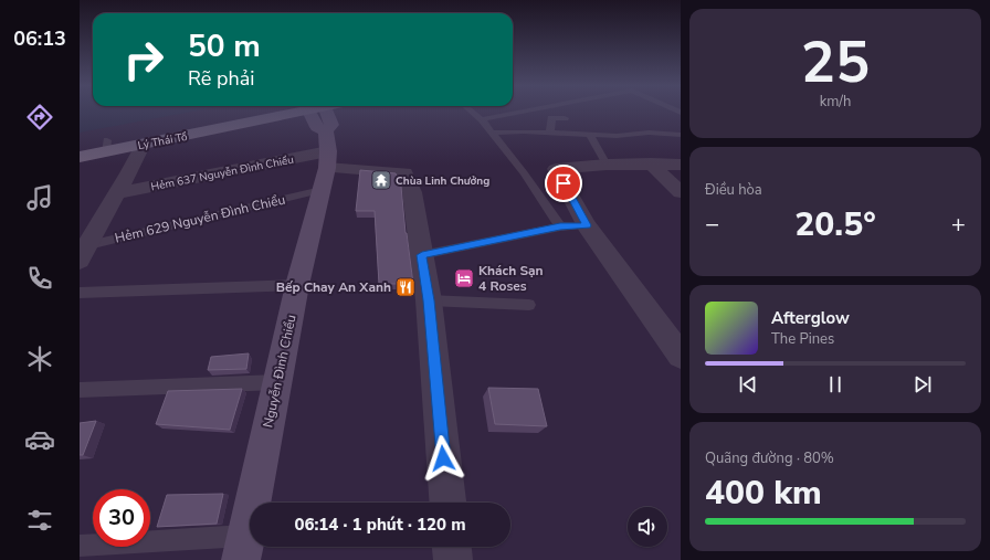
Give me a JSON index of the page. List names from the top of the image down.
{
  "streets": {
    "main road": ["Lý Thái Tổ", "Nguyễn Đình Chiểu"],
    "street": ["Hẻm 637 Nguyễn Ðình Chiểu"],
    "lane": ["Hẻm 629 Nguyễn Ðình Chiểu"]
  },
  "crossings": [
    ["Lý Thái Tổ", "Hẻm 637 Nguyễn Ðình Chiểu"],
    ["Lý Thái Tổ", "Hẻm 629 Nguyễn Ðình Chiểu"],
    ["Lý Thái Tổ", "Nguyễn Đình Chiểu"],
    ["Hẻm 637 Nguyễn Ðình Chiểu", "Hẻm 629 Nguyễn Ðình Chiểu"],
    ["Hẻm 637 Nguyễn Ðình Chiểu", "Nguyễn Đình Chiểu"],
    ["Hẻm 629 Nguyễn Ðình Chiểu", "Nguyễn Đình Chiểu"]
  ],
  "places": {
    "temple": ["Chùa Linh Chưởng"],
    "hotel": ["Khách Sạn 4 Roses"],
    "restaurant": ["Bếp Chay An Xanh"]
  },
  "page": {
    "tabs": "06:13",
    "tile": [
      ["25", "km/h"],
      "Điều hòa",
      ["Quãng đường · 80%", "400 km"]
    ],
    "turn": ["50 m", "Rẽ phải"],
    "heat": ["−", "20.5°", "+"],
    "song": ["Afterglow", "The Pines"],
    "limit": "30",
    "trip": "06:14 · 1 phút · 120 m"
  }
}
